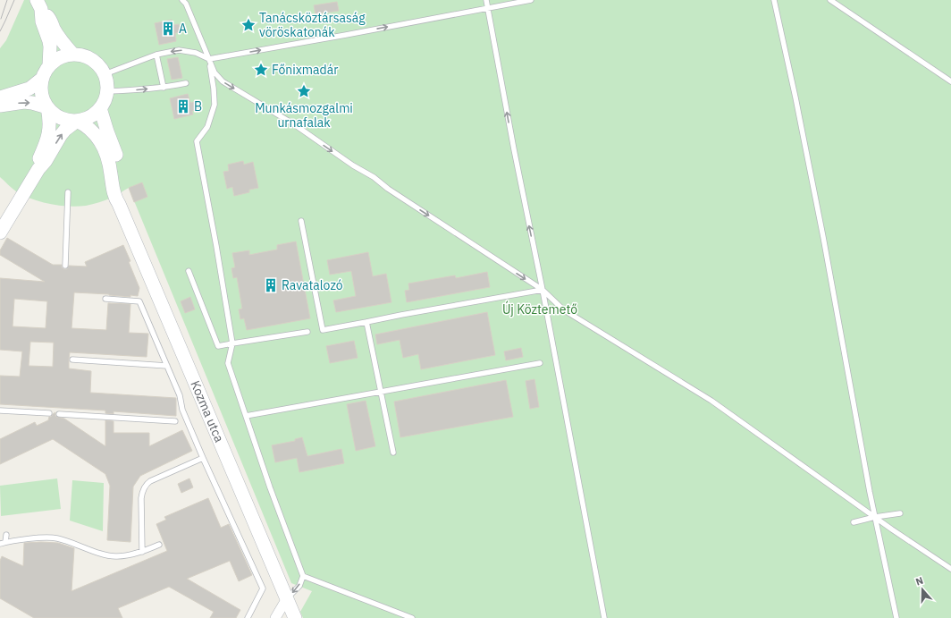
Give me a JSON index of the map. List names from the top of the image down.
{
  "streets": {
    "street": ["Kozma utca"]
  },
  "parks": ["Új Köztemető"],
  "places": {
    "place": ["Tanácsköztársaság vöröskatonák", "Főnixmadár", "Munkásmozgalmi urnafalak"],
    "building": ["A", "B", "Ravatalozó"]
  },
  "north": "top"
}
